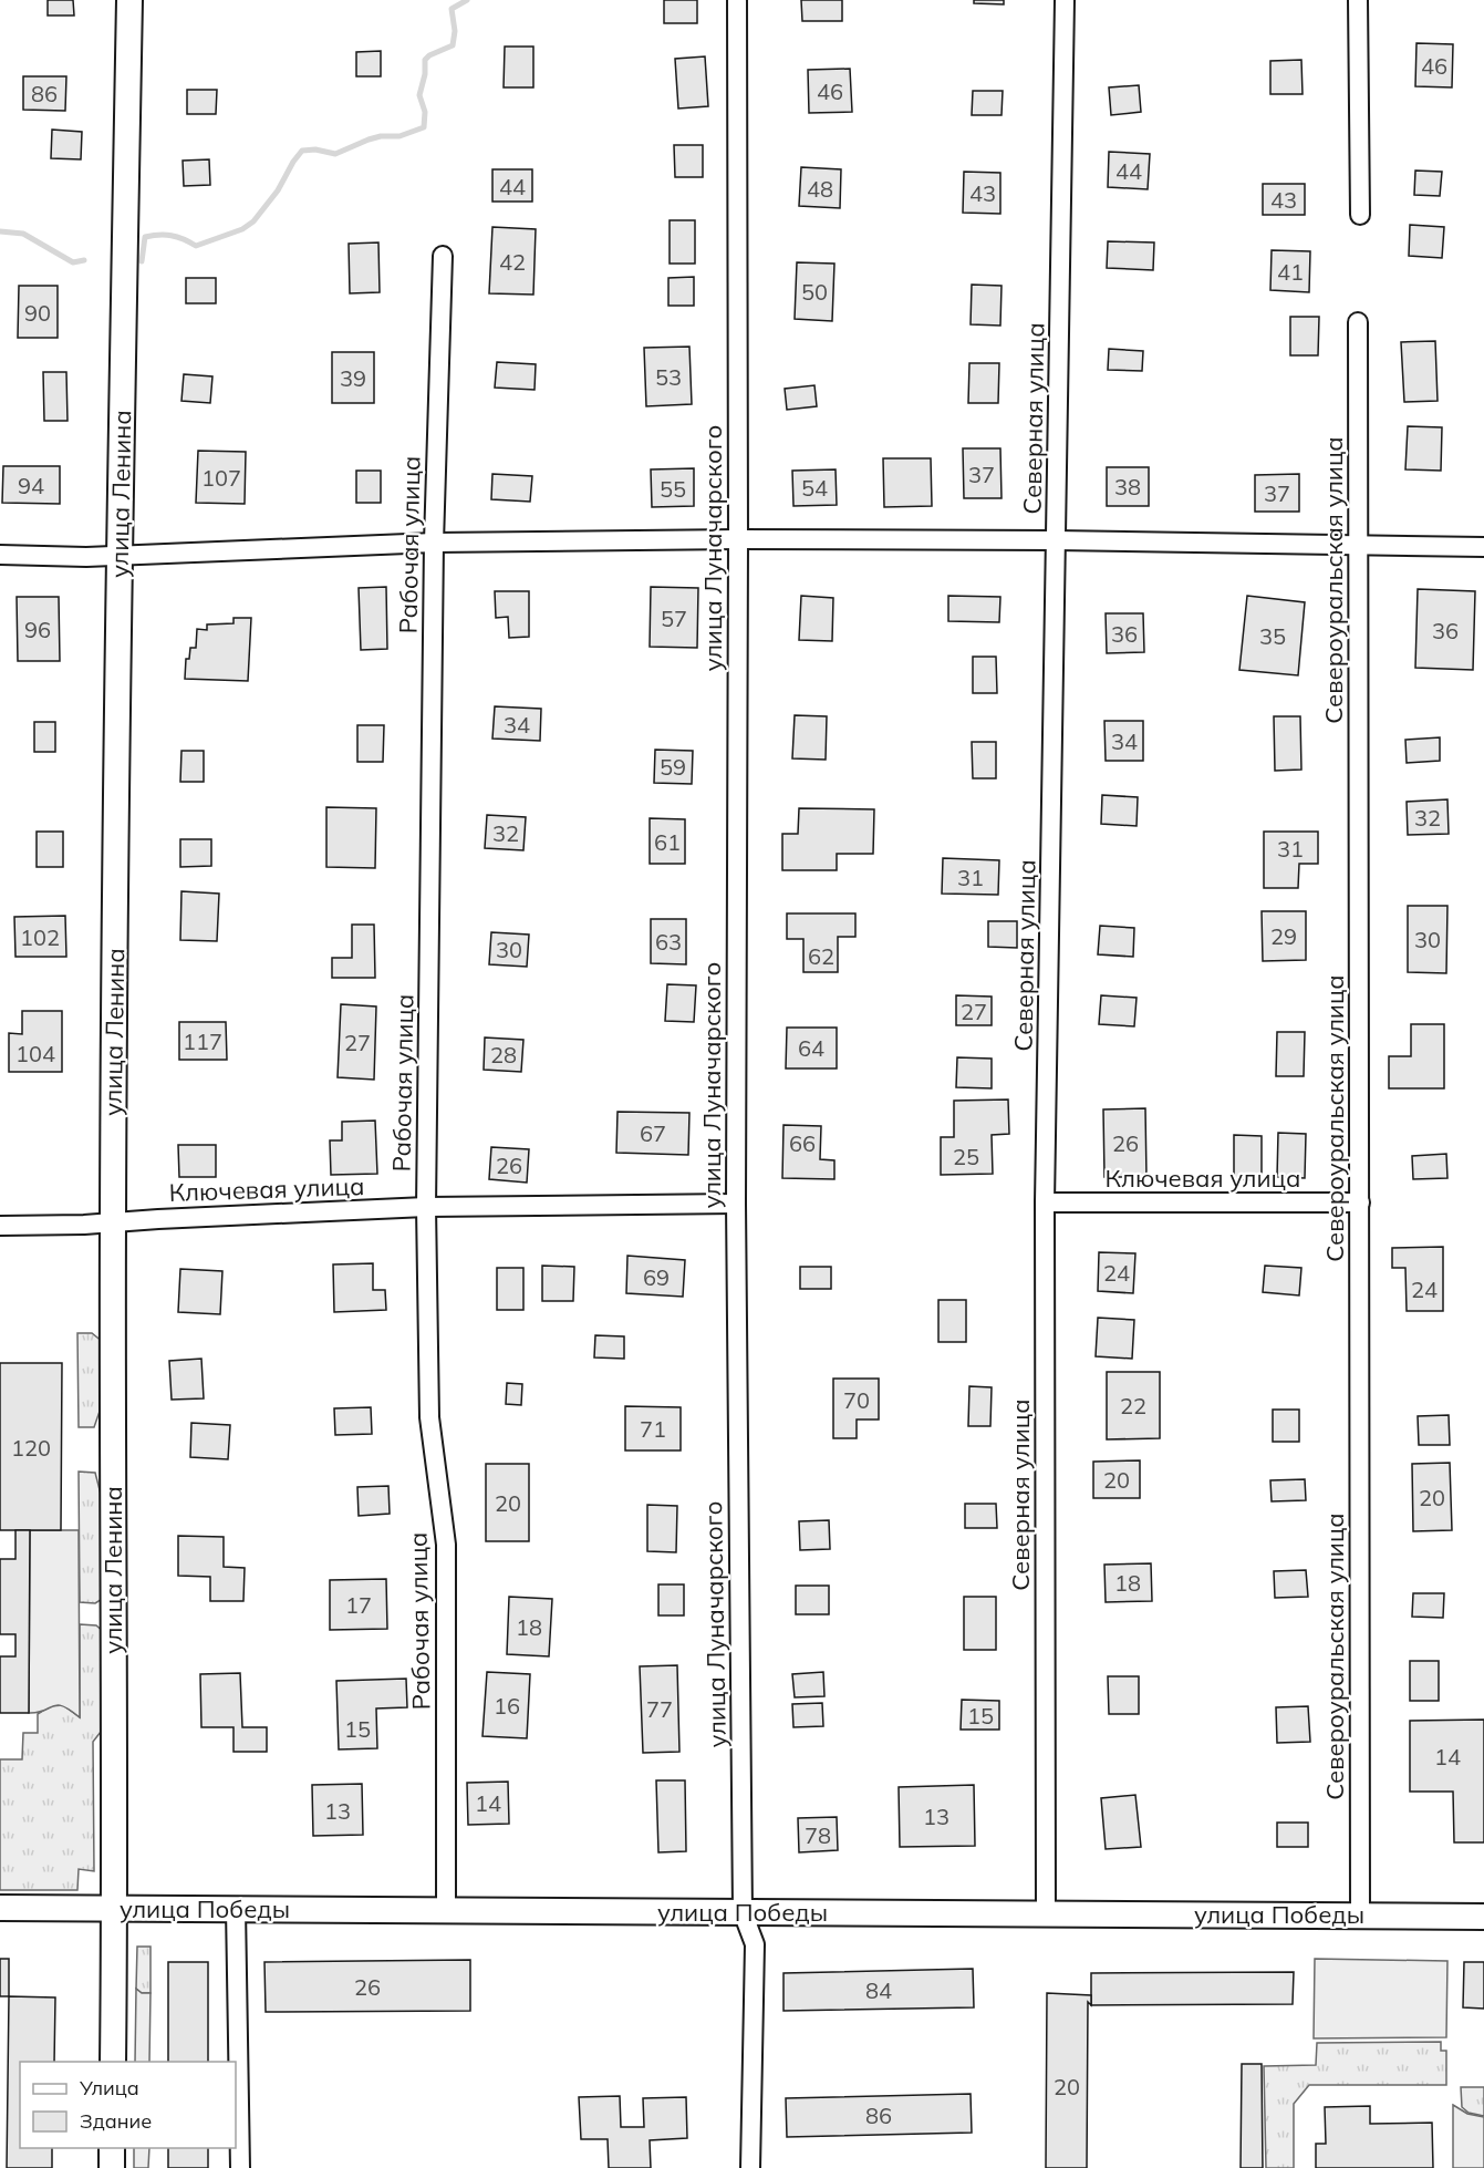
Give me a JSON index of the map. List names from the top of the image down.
{
  "streets": {
    "main road": ["улица Ленина", "улица Победы"],
    "street": [
      "Северная улица",
      "Рабочая улица",
      "улица Луначарского",
      "Североуральская улица",
      "Ключевая улица"
    ]
  },
  "crossings": [
    ["Северная улица", "Ключевая улица"],
    ["Северная улица", "улица Победы"],
    ["улица Ленина", "Ключевая улица"],
    ["улица Ленина", "улица Победы"],
    ["Рабочая улица", "Ключевая улица"],
    ["Рабочая улица", "улица Победы"],
    ["улица Луначарского", "Ключевая улица"],
    ["улица Луначарского", "улица Победы"],
    ["Североуральская улица", "Ключевая улица"],
    ["Североуральская улица", "улица Победы"]
  ],
  "house_numbers": [
    "46",
    "46",
    "86",
    "44",
    "44",
    "48",
    "43",
    "43",
    "42",
    "41",
    "50",
    "90",
    "53",
    "39",
    "37",
    "107",
    "94",
    "38",
    "54",
    "55",
    "37",
    "57",
    "96",
    "36",
    "36",
    "35",
    "34",
    "34",
    "59",
    "32",
    "32",
    "61",
    "31",
    "31",
    "29",
    "102",
    "30",
    "63",
    "30",
    "62",
    "27",
    "117",
    "27",
    "64",
    "104",
    "28",
    "67",
    "66",
    "26",
    "25",
    "26",
    "24",
    "69",
    "24",
    "70",
    "22",
    "71",
    "120",
    "20",
    "20",
    "20",
    "18",
    "17",
    "18",
    "16",
    "77",
    "15",
    "15",
    "14",
    "14",
    "13",
    "13",
    "78",
    "26",
    "84",
    "20",
    "86"
  ],
  "legend": ["Улица", "Здание"]
}
